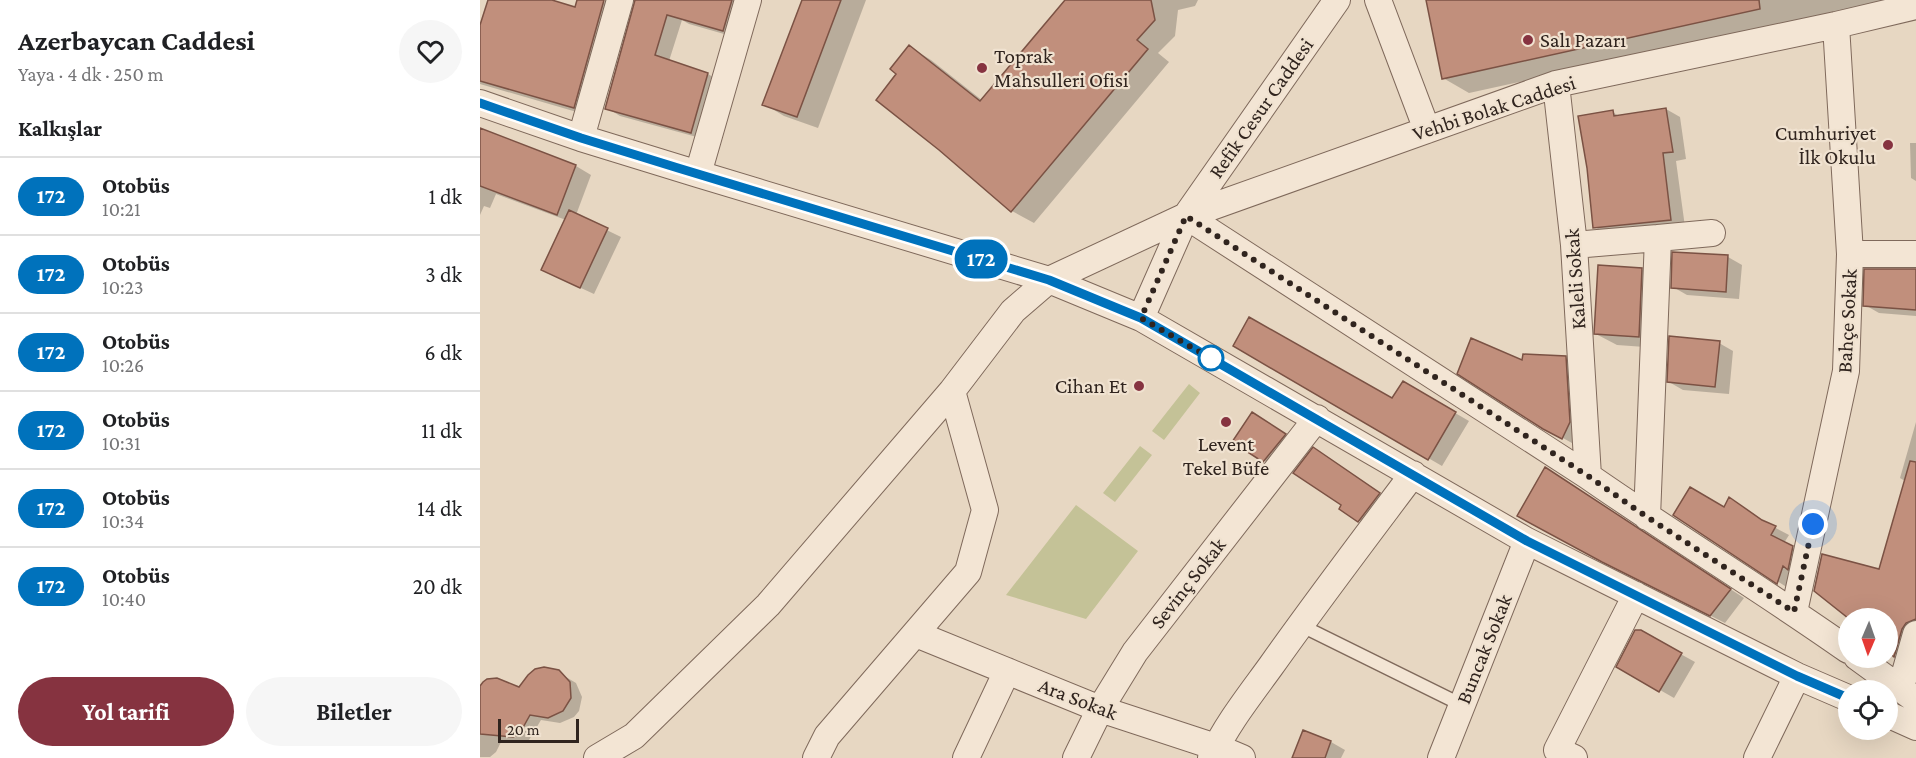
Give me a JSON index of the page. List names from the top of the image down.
{
  "streets": {
    "street": [
      "Refik Cesur Caddesi",
      "Vehbi Bolak Caddesi",
      "Kaleli Sokak",
      "Bahçe Sokak",
      "Sevinç Sokak",
      "Buncak Sokak",
      "Ara Sokak"
    ]
  },
  "crossings": [
    ["Refik Cesur Caddesi", "Vehbi Bolak Caddesi"],
    ["Vehbi Bolak Caddesi", "Kaleli Sokak"],
    ["Vehbi Bolak Caddesi", "Bahçe Sokak"],
    ["Sevinç Sokak", "Ara Sokak"]
  ],
  "places": [
    "Salı Pazarı",
    "Toprak Mahsulleri Ofisi",
    "Cumhuriyet İlk Okulu",
    "Cihan Et",
    "Levent Tekel Büfe"
  ],
  "lines": ["bus line 172"],
  "scale_bar": "20 m",
  "north": "bottom",
  "page": {
    "heading": [
      ["Azerbaycan Caddesi", "Yaya · 4 dk · 250 m"],
      "Kalkışlar"
    ],
    "on_map": "172",
    "list": [
      {
        "mark": "172",
        "name": "Otobüs",
        "note": "10:21",
        "value": "1 dk"
      },
      {
        "mark": "172",
        "name": "Otobüs",
        "note": "10:23",
        "value": "3 dk"
      },
      {
        "mark": "172",
        "name": "Otobüs",
        "note": "10:26",
        "value": "6 dk"
      },
      {
        "mark": "172",
        "name": "Otobüs",
        "note": "10:31",
        "value": "11 dk"
      },
      {
        "mark": "172",
        "name": "Otobüs",
        "note": "10:34",
        "value": "14 dk"
      },
      {
        "mark": "172",
        "name": "Otobüs",
        "note": "10:40",
        "value": "20 dk"
      }
    ],
    "buttons": ["Yol tarifi", "Biletler"],
    "scale": "20 m"
  }
}
